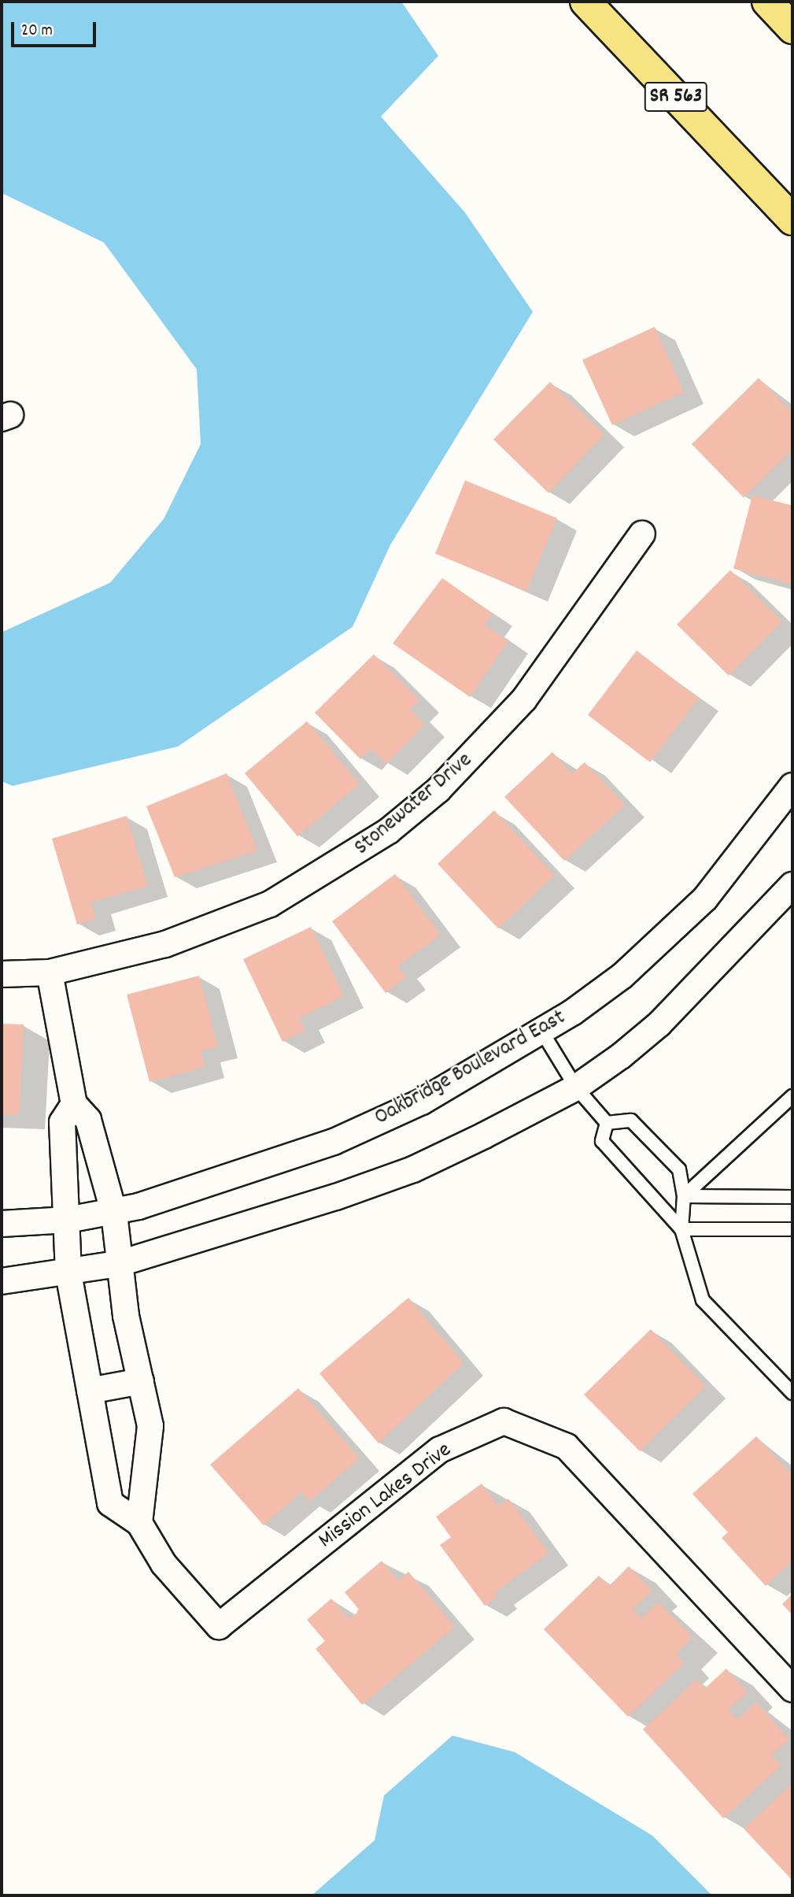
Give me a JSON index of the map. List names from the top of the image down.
{
  "streets": {
    "main road": ["SR 563"],
    "street": ["Stonewater Drive", "Oakbridge Boulevard East", "Mission Lakes Drive"]
  },
  "crossings": [
    ["Oakbridge Boulevard East", "Mission Lakes Drive"]
  ],
  "scale_bar": "20 m"
}
